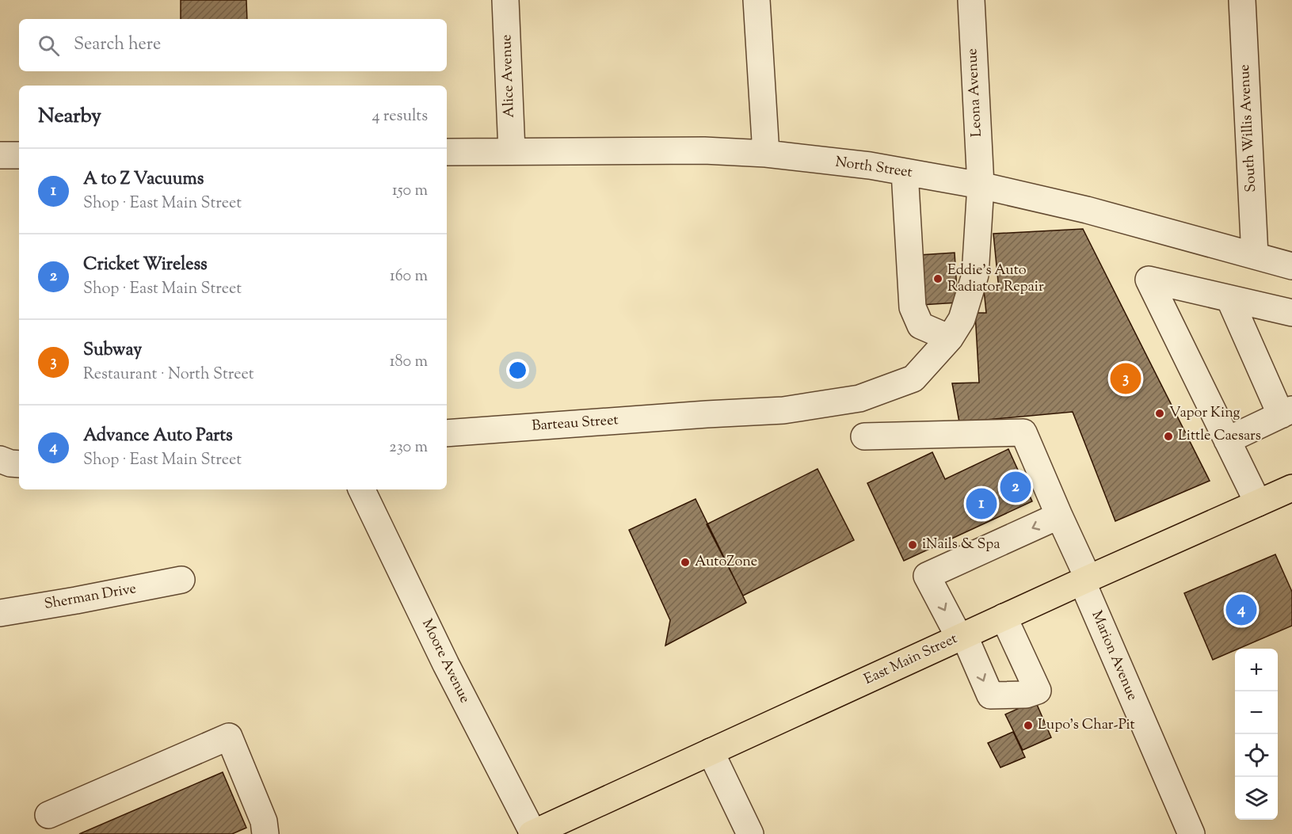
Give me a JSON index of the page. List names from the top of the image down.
{
  "streets": {
    "main road": ["East Main Street"],
    "street": [
      "Alice Avenue",
      "Leona Avenue",
      "South Willis Avenue",
      "North Street",
      "Barteau Street",
      "Sherman Drive",
      "Marion Avenue",
      "Moore Avenue"
    ]
  },
  "crossings": [
    ["Alice Avenue", "North Street"],
    ["Leona Avenue", "North Street"],
    ["Leona Avenue", "Barteau Street"],
    ["South Willis Avenue", "North Street"],
    ["Marion Avenue", "East Main Street"],
    ["East Main Street", "Moore Avenue"]
  ],
  "places": [
    "Eddie's Auto Radiator Repair",
    "Vapor King",
    "Little Caesars",
    "iNails & Spa",
    "AutoZone",
    "Lupo's Char-Pit"
  ],
  "page": {
    "search": "Search here",
    "heading": ["Nearby", "4 results"],
    "list": [
      {
        "mark": "1",
        "name": "A to Z Vacuums",
        "note": "Shop · East Main Street",
        "value": "150 m"
      },
      {
        "mark": "2",
        "name": "Cricket Wireless",
        "note": "Shop · East Main Street",
        "value": "160 m"
      },
      {
        "mark": "3",
        "name": "Subway",
        "note": "Restaurant · North Street",
        "value": "180 m"
      },
      {
        "mark": "4",
        "name": "Advance Auto Parts",
        "note": "Shop · East Main Street",
        "value": "230 m"
      }
    ],
    "pins": [
      "3",
      "2",
      "1",
      "4"
    ],
    "map_buttons": ["+", "−"]
  }
}
